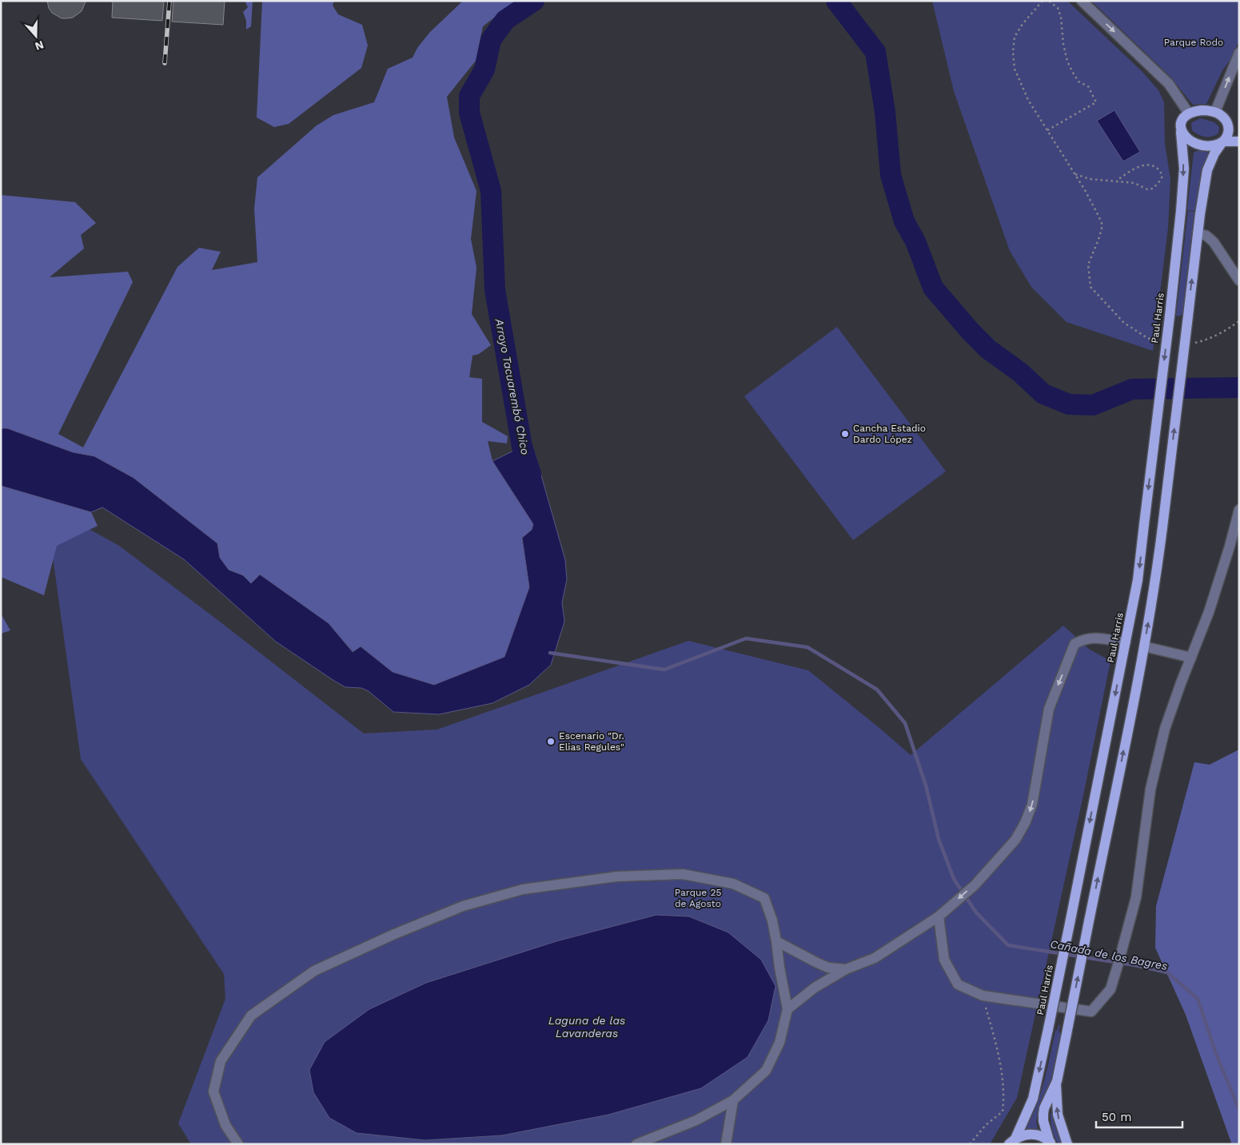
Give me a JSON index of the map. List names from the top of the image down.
{
  "streets": {
    "main road": ["Paul Harris"]
  },
  "water": ["Arroyo Tacuarembó Chico", "Cañada de los Bagres", "Laguna de las Lavanderas"],
  "parks": ["Parque Rodo", "Parque 25 de Agosto"],
  "places": ["Cancha Estadio Dardo López", "Escenario \"Dr. Elias Regules\""],
  "scale_bar": "50 m",
  "north": "bottom"
}
